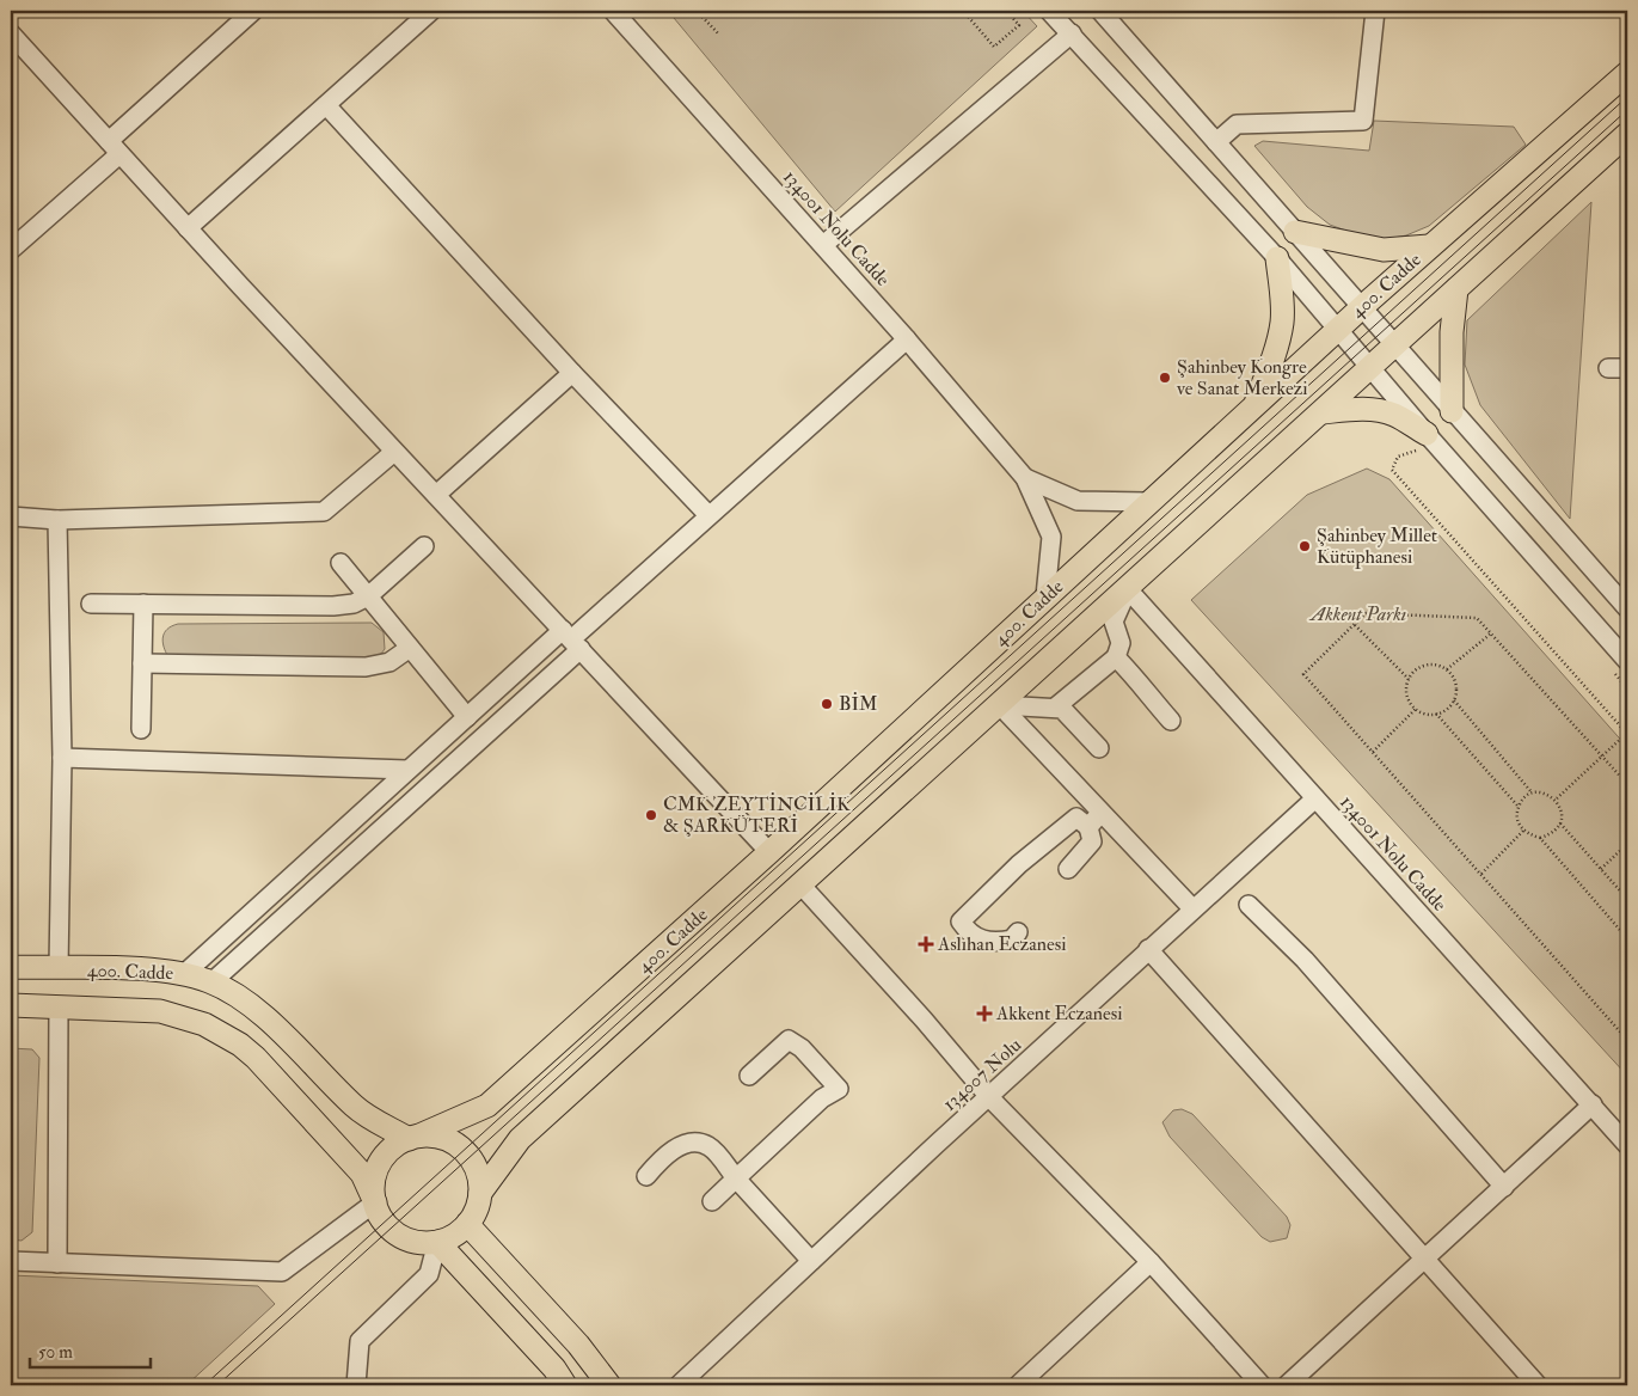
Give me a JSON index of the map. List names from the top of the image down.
{
  "streets": {
    "main road": ["400. Cadde"],
    "street": ["134001 Nolu Cadde", "134007 Nolu"]
  },
  "crossings": [
    ["134001 Nolu Cadde", "400. Cadde"],
    ["134001 Nolu Cadde", "134007 Nolu"]
  ],
  "parks": ["Akkent Parkı"],
  "places": {
    "other": [
      "Şahinbey Kongre ve Sanat Merkezi",
      "Şahinbey Millet Kütüphanesi",
      "BİM",
      "CMK ZEYTİNCİLİK & ŞARKÜTERİ"
    ],
    "health": ["Aslıhan Eczanesi", "Akkent Eczanesi"]
  },
  "scale_bar": "50 m"
}
